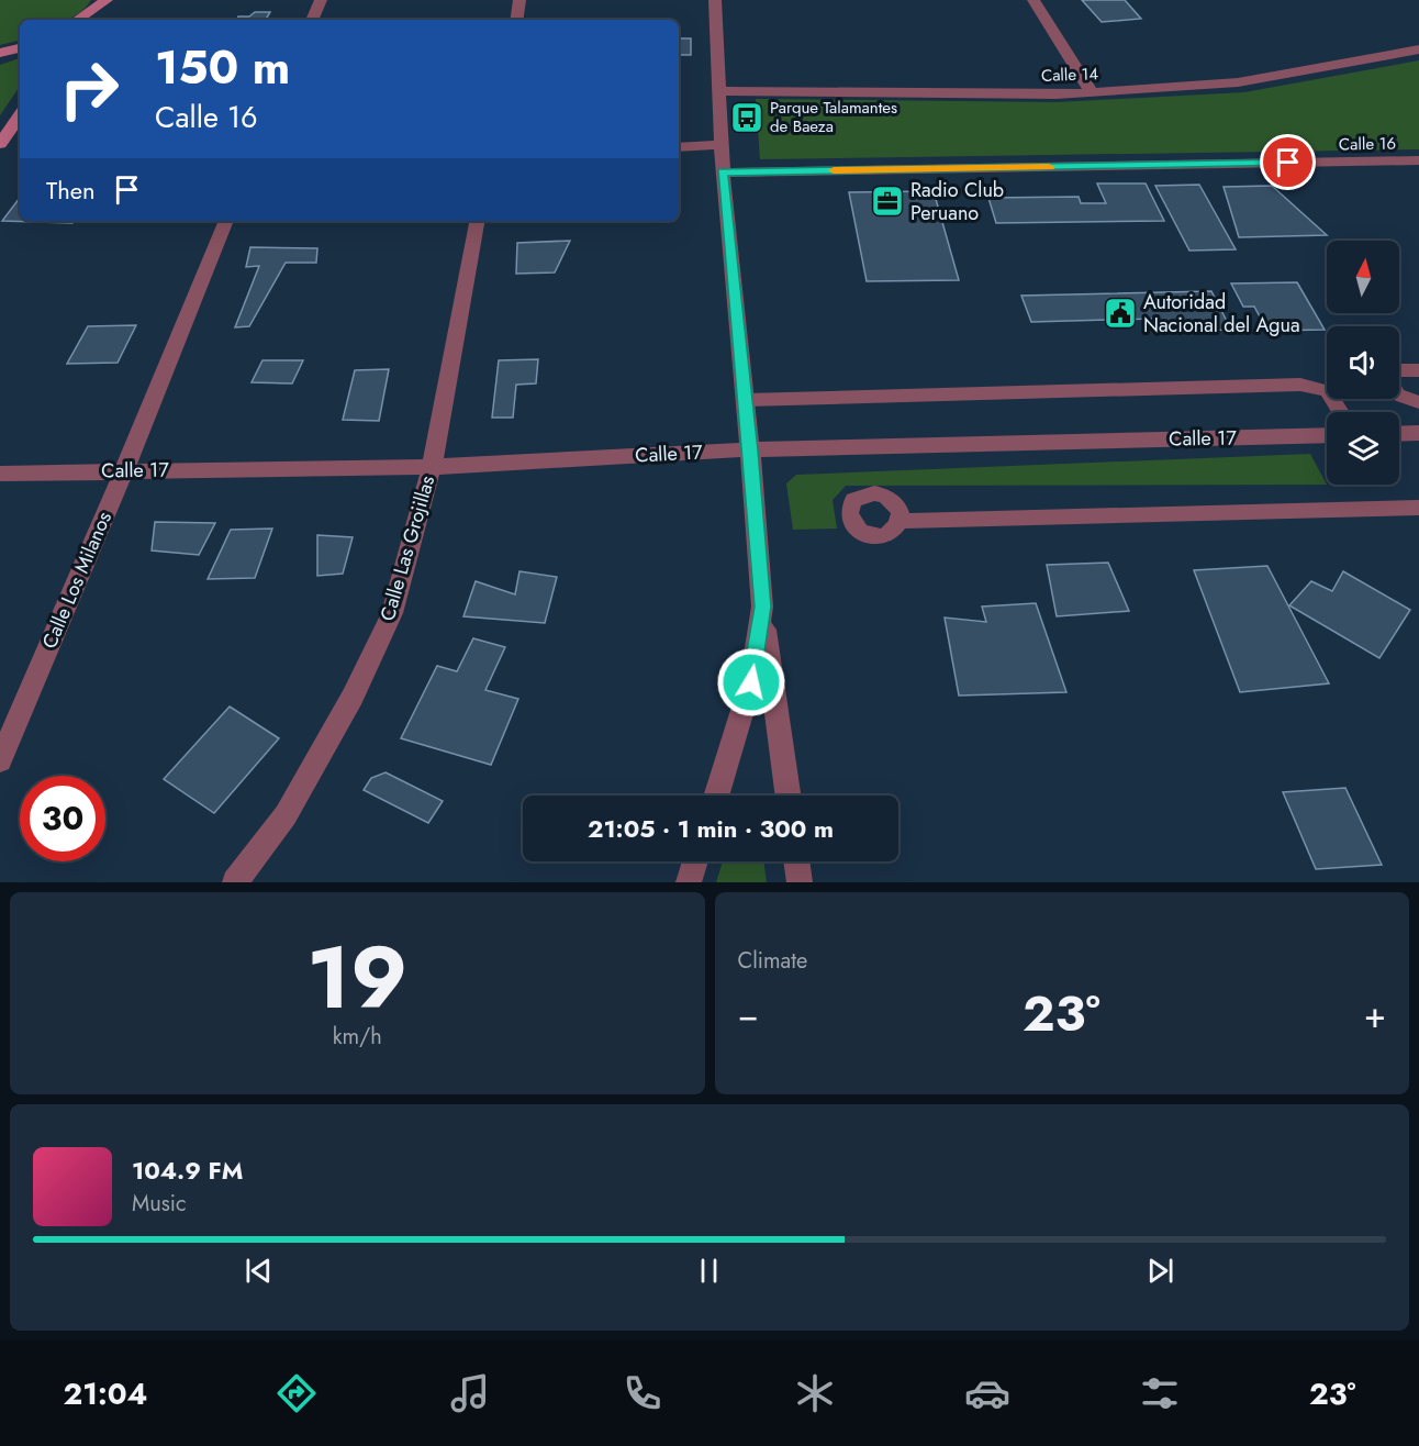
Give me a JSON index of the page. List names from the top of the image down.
{
  "streets": {
    "street": [
      "Calle 14",
      "Calle 16",
      "Calle 17",
      "Calle Las Grojillas",
      "Calle Los Milanos"
    ]
  },
  "crossings": [
    ["Calle 17", "Calle Las Grojillas"],
    ["Calle 17", "Calle Los Milanos"]
  ],
  "places": {
    "bus stop": ["Parque Talamantes de Baeza"],
    "office": ["Radio Club Peruano"],
    "public building": ["Autoridad Nacional del Agua"]
  },
  "north": "top",
  "page": {
    "turn": ["150 m", "Calle 16"],
    "then": "Then",
    "limit": "30",
    "trip": "21:05 · 1 min · 300 m",
    "tile": [
      ["19", "km/h"],
      "Climate"
    ],
    "heat": ["−", "23°", "+"],
    "song": ["104.9 FM", "Music"],
    "tabs": ["21:04", "23°"]
  }
}
